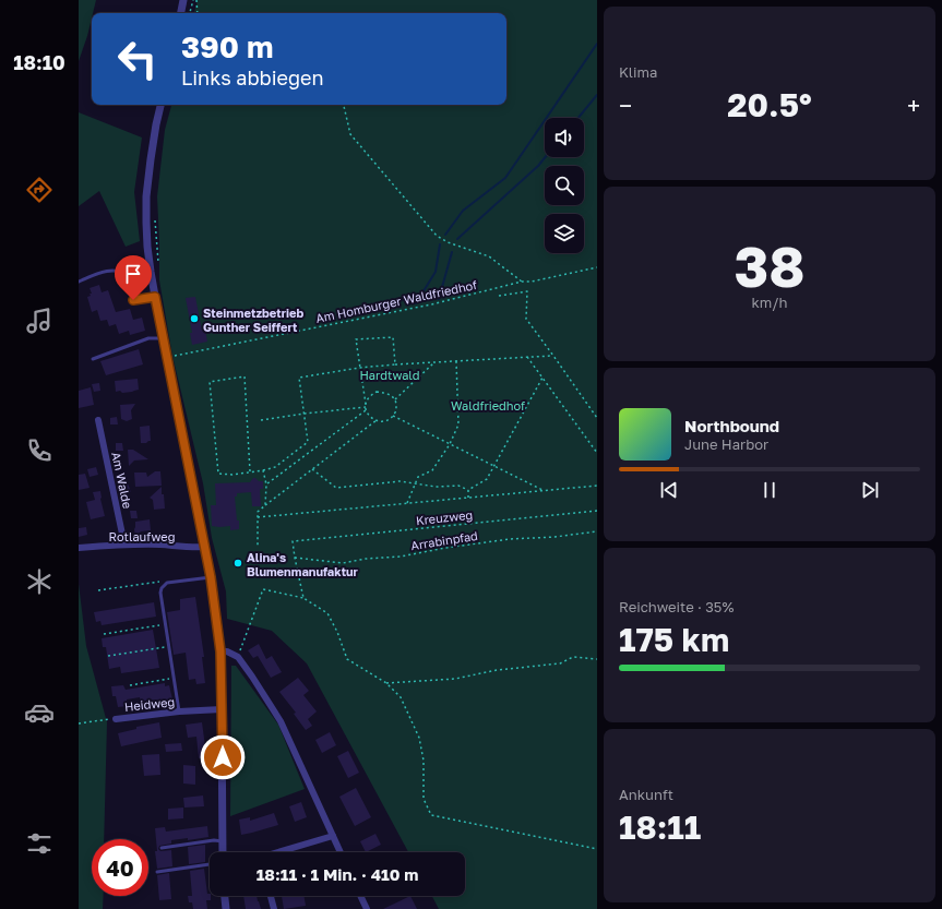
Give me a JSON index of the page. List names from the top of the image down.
{
  "streets": {
    "street": ["Am Walde", "Rotlaufweg", "Heidweg"],
    "path": ["Am Homburger Waldfriedhof", "Kreuzweg", "Arrabinpfad"]
  },
  "crossings": [
    ["Am Walde", "Rotlaufweg"],
    ["Kreuzweg", "Arrabinpfad"]
  ],
  "parks": ["Hardtwald", "Waldfriedhof"],
  "places": ["Steinmetzbetrieb Gunther Seiffert", "Alina's Blumenmanufaktur"],
  "page": {
    "tabs": "18:10",
    "tile": [
      "Klima",
      ["38", "km/h"],
      ["Reichweite · 35%", "175 km"],
      ["Ankunft", "18:11"]
    ],
    "turn": ["390 m", "Links abbiegen"],
    "heat": ["−", "20.5°", "+"],
    "song": ["Northbound", "June Harbor"],
    "limit": "40",
    "trip": "18:11 · 1 Min. · 410 m"
  }
}
